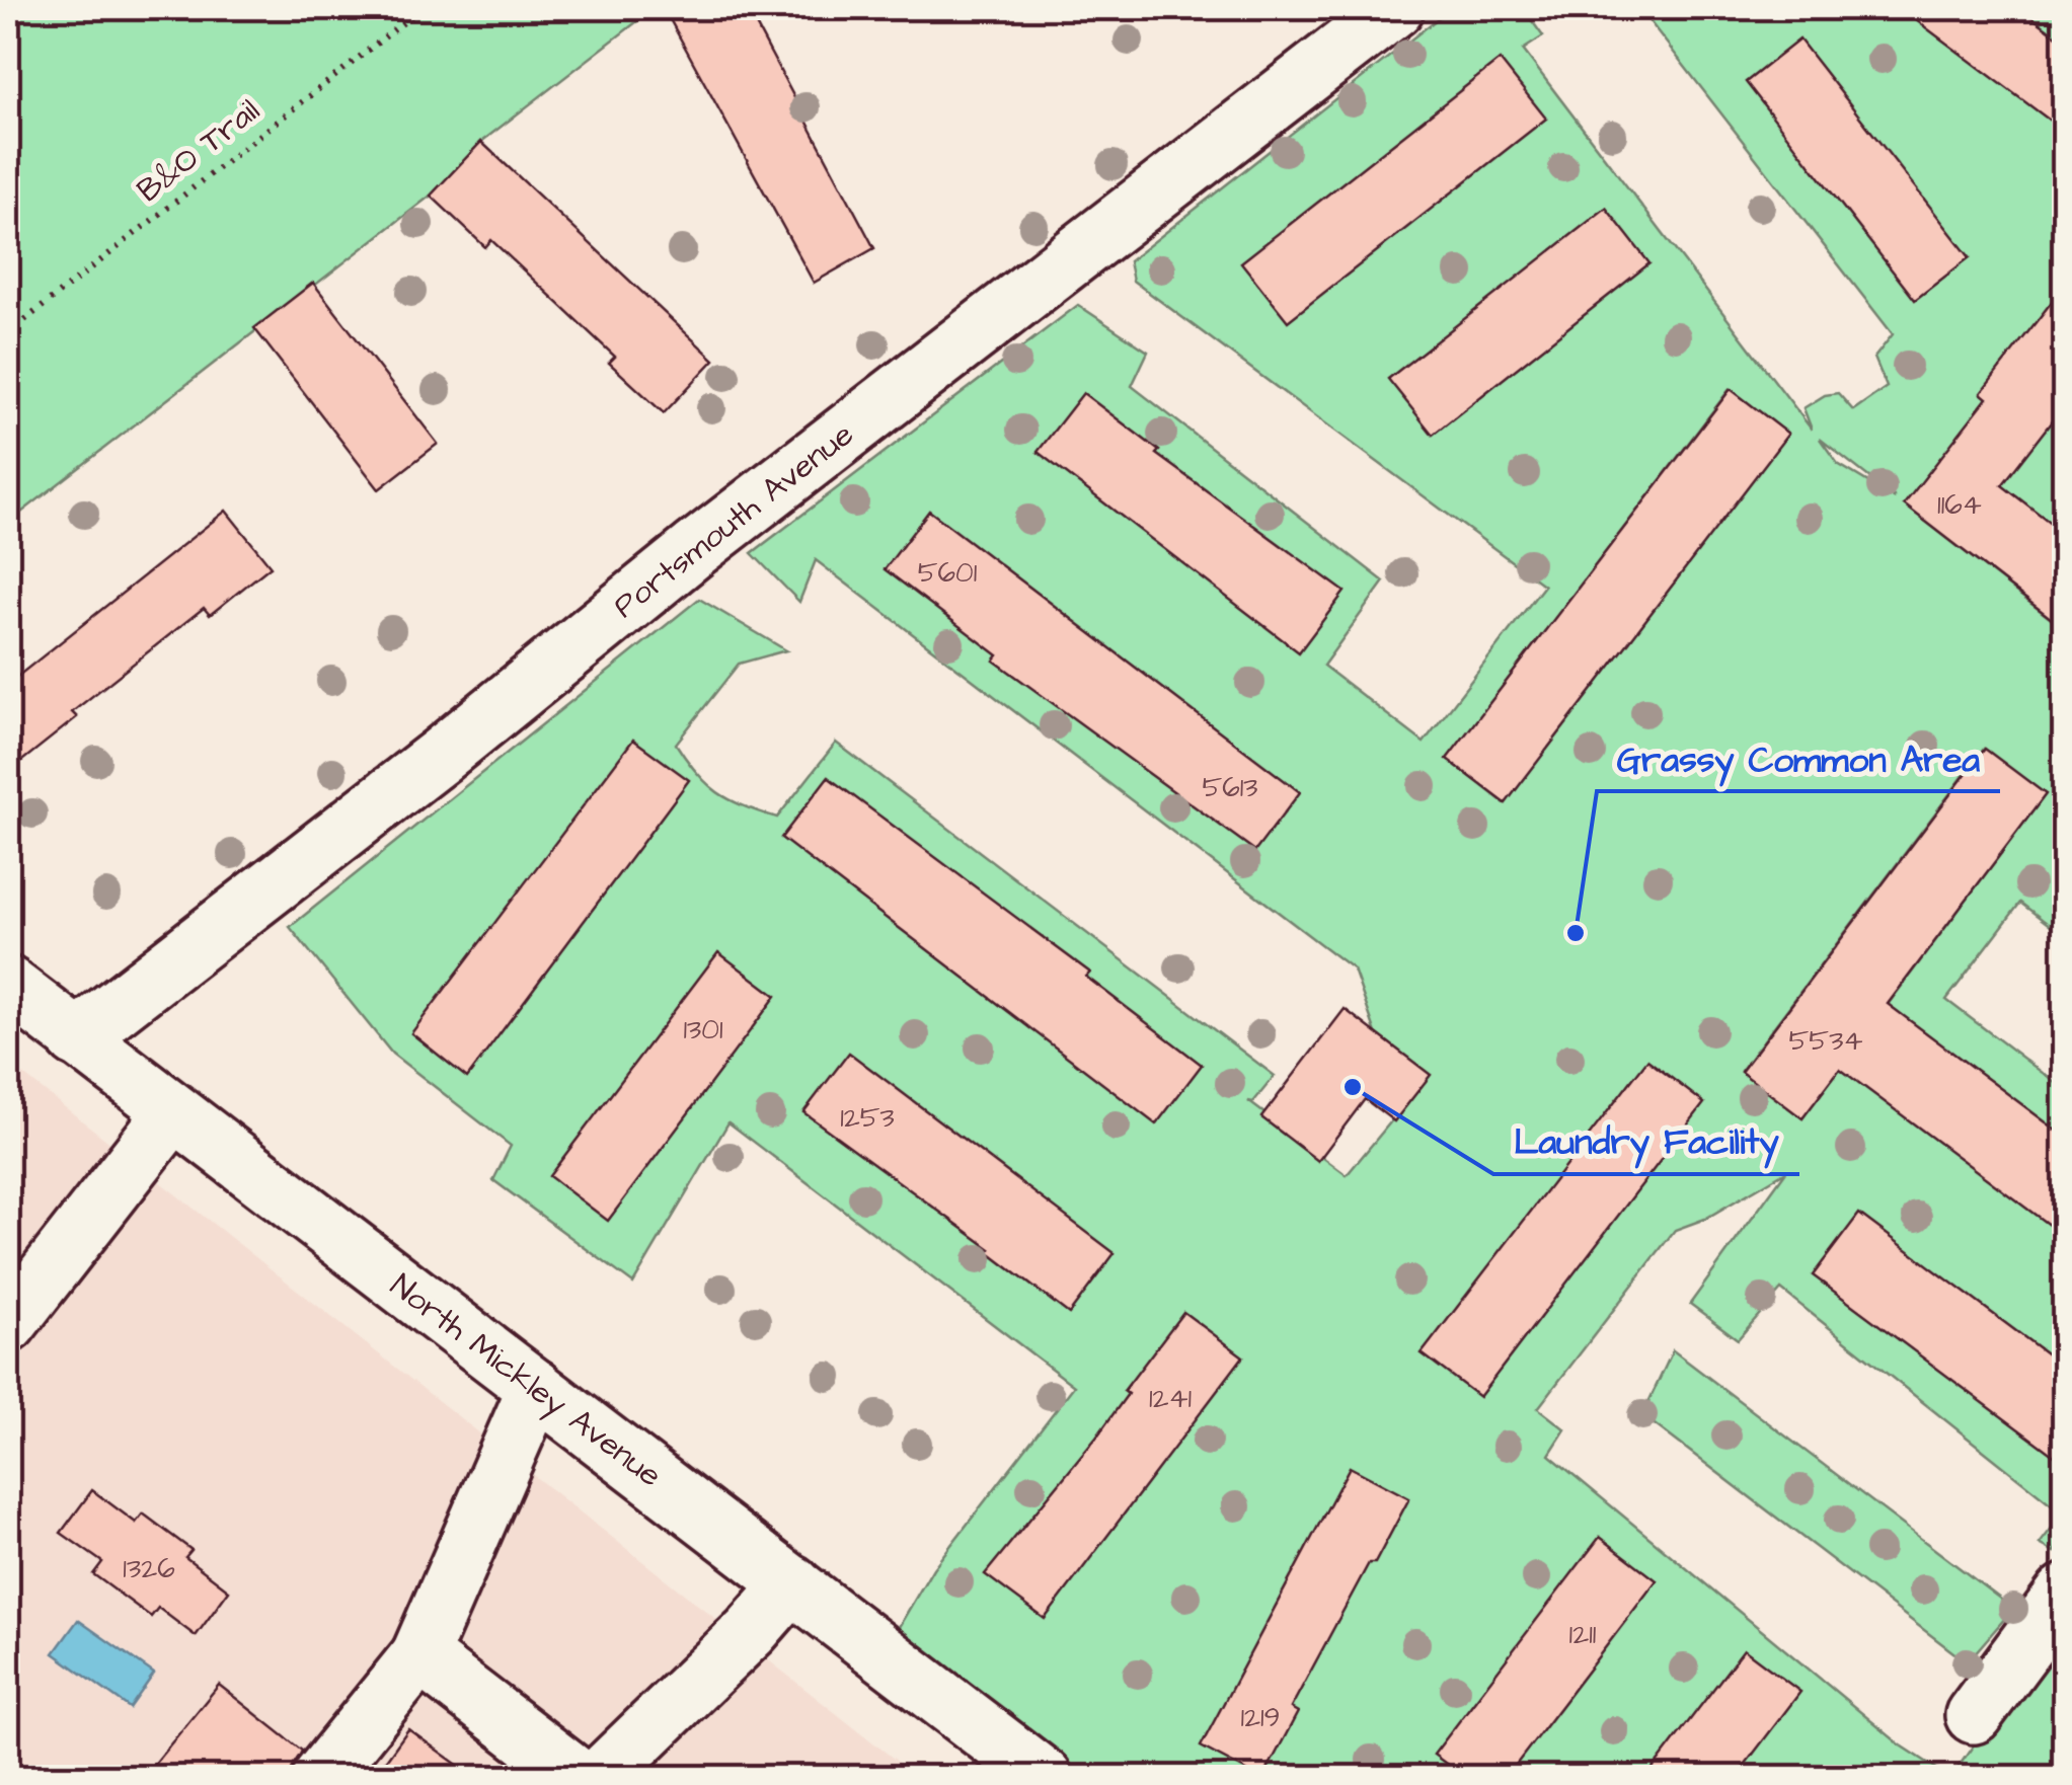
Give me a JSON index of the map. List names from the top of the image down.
{
  "streets": {
    "street": ["Portsmouth Avenue", "North Mickley Avenue"],
    "path": ["B&O Trail"]
  },
  "crossings": [
    ["Portsmouth Avenue", "North Mickley Avenue"]
  ],
  "places": ["Grassy Common Area", "Laundry Facility"],
  "house_numbers": [
    "1164",
    "5601",
    "5613",
    "1301",
    "5534",
    "1253",
    "1241",
    "1326",
    "1211",
    "1219"
  ]
}
